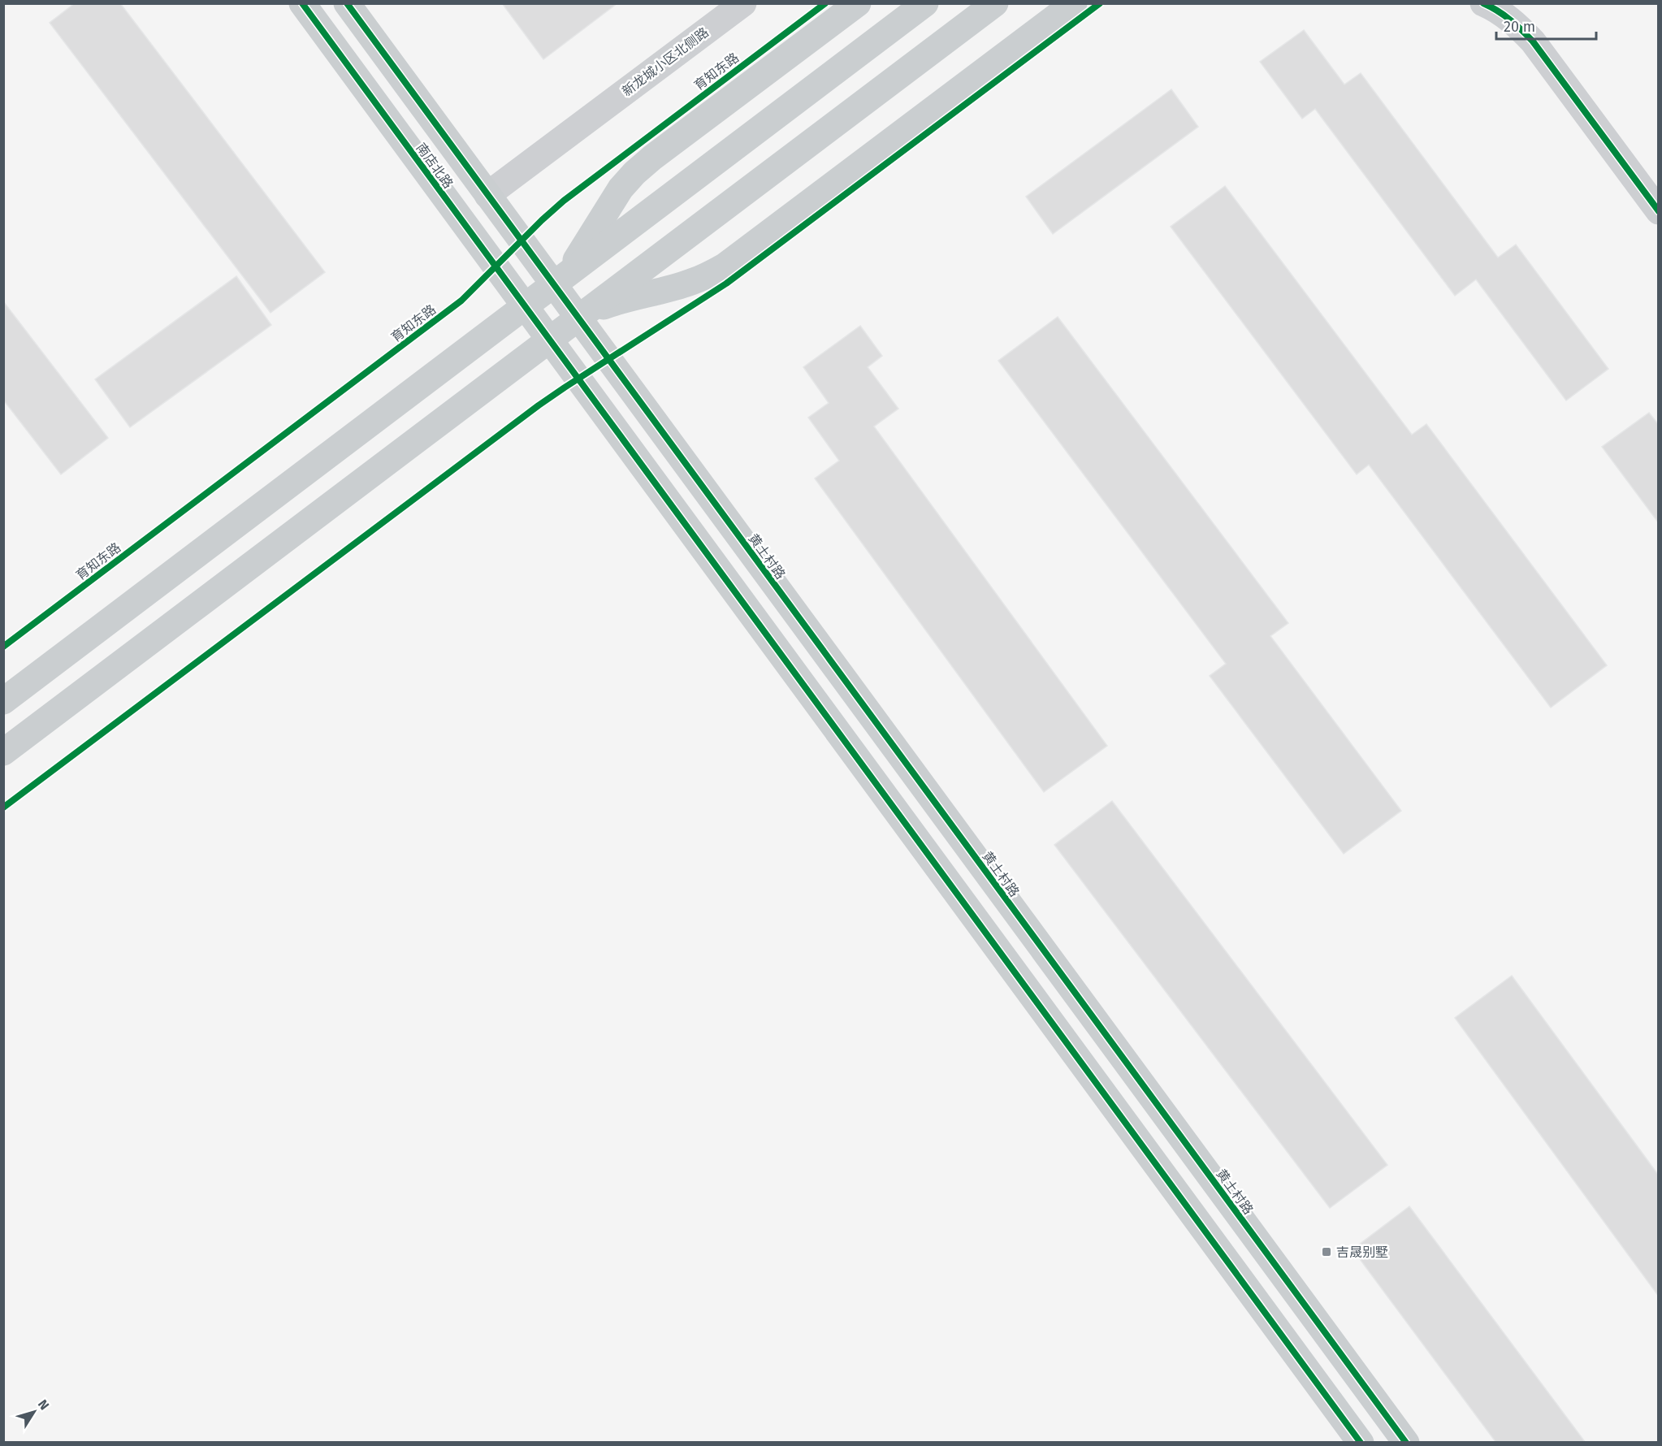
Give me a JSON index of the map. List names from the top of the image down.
{
  "streets": {
    "main road": ["南店北路", "黄土村路"],
    "street": ["新龙城小区北侧路"],
    "cycle path": ["育知东路"]
  },
  "crossings": [
    ["新龙城小区北侧路", "南店北路"],
    ["南店北路", "黄土村路"]
  ],
  "places": {
    "transit": ["吉晟别墅"]
  },
  "scale_bar": "20 m",
  "north": "top right"
}
